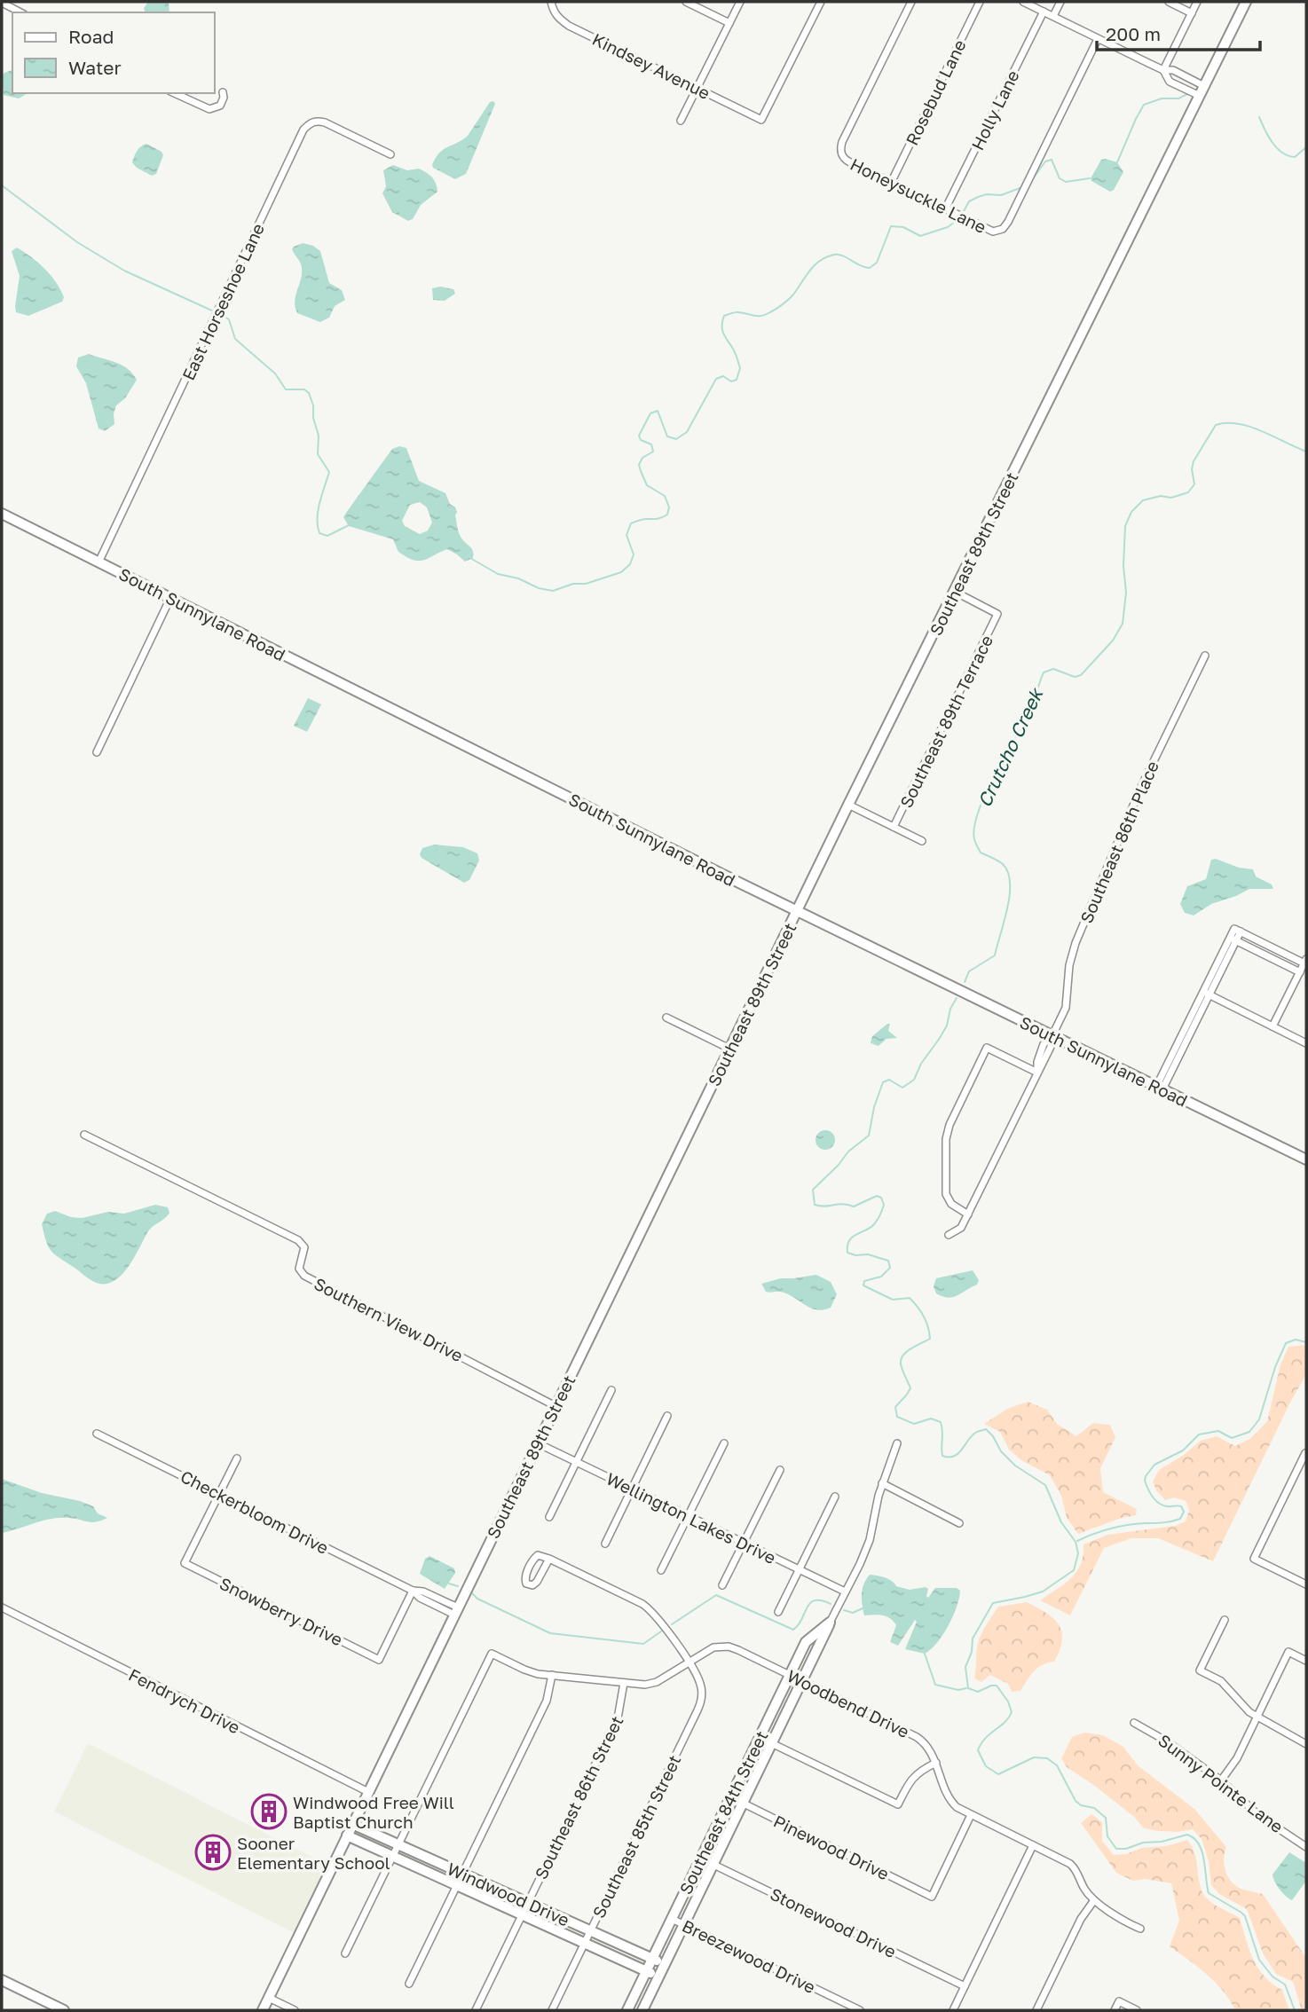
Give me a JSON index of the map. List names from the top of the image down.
{
  "streets": {
    "street": [
      "Kindsey Avenue",
      "Rosebud Lane",
      "Holly Lane",
      "Honeysuckle Lane",
      "East Horseshoe Lane",
      "Southeast 89th Street",
      "South Sunnylane Road",
      "Southeast 89th Terrace",
      "Southeast 86th Place",
      "Southern View Drive",
      "Checkerbloom Drive",
      "Wellington Lakes Drive",
      "Snowberry Drive",
      "Fendrych Drive",
      "Woodbend Drive",
      "Sunny Pointe Lane",
      "Southeast 86th Street",
      "Southeast 84th Street",
      "Southeast 85th Street",
      "Pinewood Drive",
      "Windwood Drive",
      "Stonewood Drive",
      "Breezewood Drive"
    ]
  },
  "crossings": [
    ["Rosebud Lane", "Honeysuckle Lane"],
    ["Holly Lane", "Honeysuckle Lane"],
    ["East Horseshoe Lane", "South Sunnylane Road"],
    ["Southeast 89th Street", "South Sunnylane Road"],
    ["Southeast 89th Street", "Southeast 89th Terrace"],
    ["Southeast 89th Street", "Southern View Drive"],
    ["Southeast 89th Street", "Checkerbloom Drive"],
    ["Southeast 89th Street", "Wellington Lakes Drive"],
    ["Southeast 89th Street", "Fendrych Drive"],
    ["Southeast 89th Street", "Windwood Drive"],
    ["South Sunnylane Road", "Southeast 86th Place"],
    ["Checkerbloom Drive", "Snowberry Drive"],
    ["Wellington Lakes Drive", "Southeast 84th Street"],
    ["Woodbend Drive", "Southeast 86th Street"],
    ["Woodbend Drive", "Southeast 84th Street"],
    ["Woodbend Drive", "Southeast 85th Street"],
    ["Woodbend Drive", "Pinewood Drive"],
    ["Woodbend Drive", "Windwood Drive"],
    ["Southeast 86th Street", "Windwood Drive"],
    ["Southeast 84th Street", "Pinewood Drive"],
    ["Southeast 84th Street", "Windwood Drive"],
    ["Southeast 84th Street", "Stonewood Drive"],
    ["Southeast 84th Street", "Breezewood Drive"],
    ["Southeast 85th Street", "Windwood Drive"]
  ],
  "water": ["Crutcho Creek"],
  "places": {
    "building": ["Windwood Free Will Baptist Church", "Sooner Elementary School"]
  },
  "legend": ["Road", "Water"],
  "scale_bar": "200 m"
}
